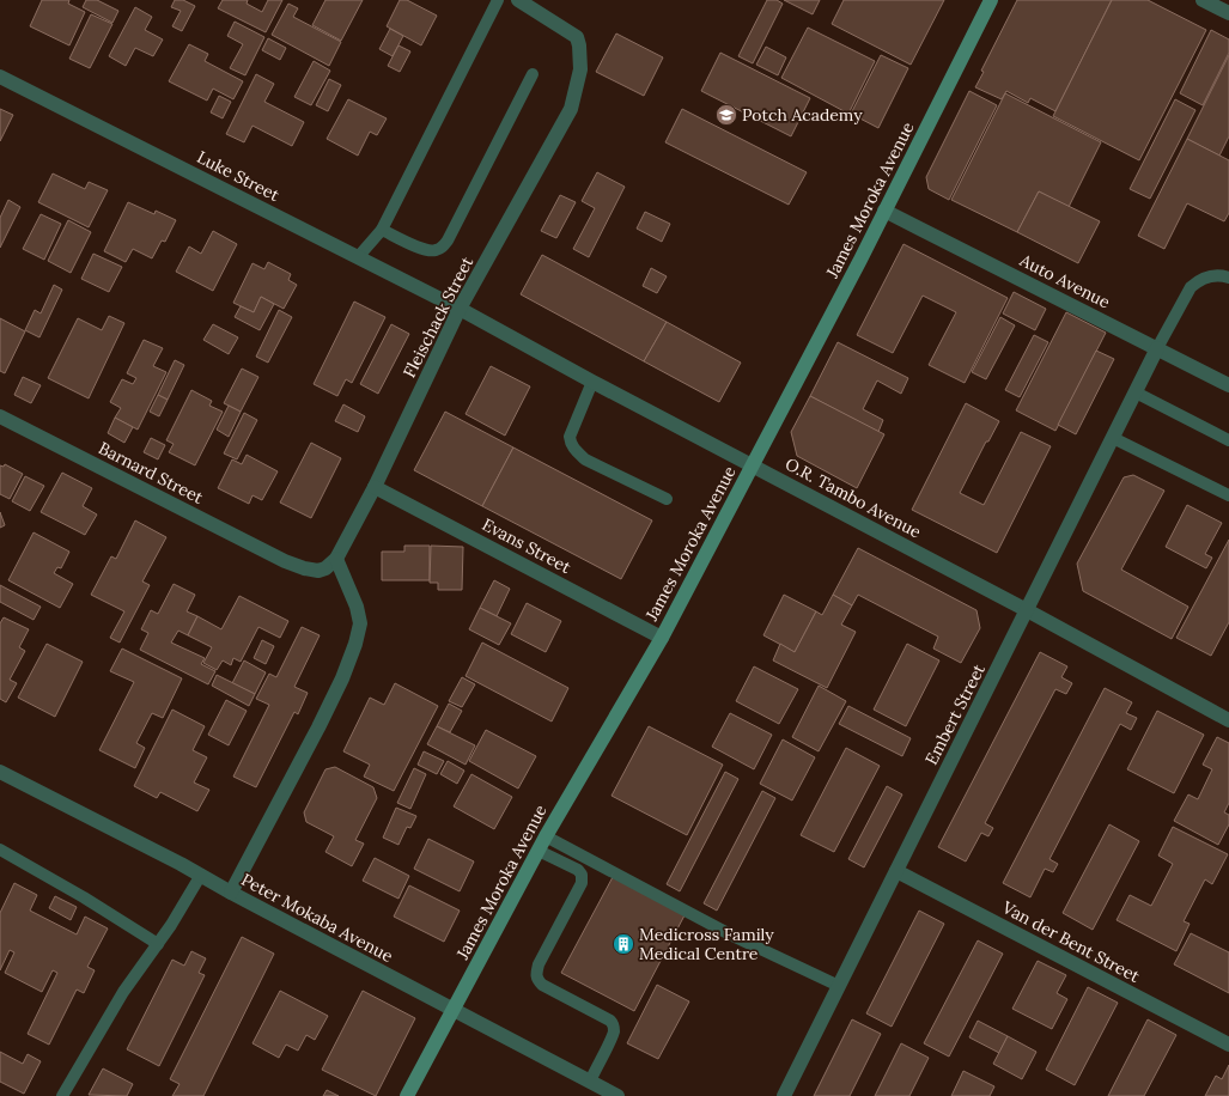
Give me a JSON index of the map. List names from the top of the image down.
{
  "streets": {
    "street": [
      "Luke Street",
      "James Moroka Avenue",
      "Auto Avenue",
      "Fleischack Street",
      "Barnard Street",
      "O.R. Tambo Avenue",
      "Evans Street",
      "Embert Street",
      "Peter Mokaba Avenue",
      "Van der Bent Street"
    ]
  },
  "crossings": [
    ["Luke Street", "Fleischack Street"],
    ["Luke Street", "O.R. Tambo Avenue"],
    ["James Moroka Avenue", "Auto Avenue"],
    ["James Moroka Avenue", "O.R. Tambo Avenue"],
    ["James Moroka Avenue", "Evans Street"],
    ["James Moroka Avenue", "Peter Mokaba Avenue"],
    ["Auto Avenue", "Embert Street"],
    ["Fleischack Street", "Barnard Street"],
    ["Fleischack Street", "O.R. Tambo Avenue"],
    ["Fleischack Street", "Evans Street"],
    ["O.R. Tambo Avenue", "Embert Street"],
    ["Embert Street", "Van der Bent Street"]
  ],
  "places": {
    "school or university": ["Potch Academy"],
    "building": ["Medicross Family Medical Centre"]
  }
}
